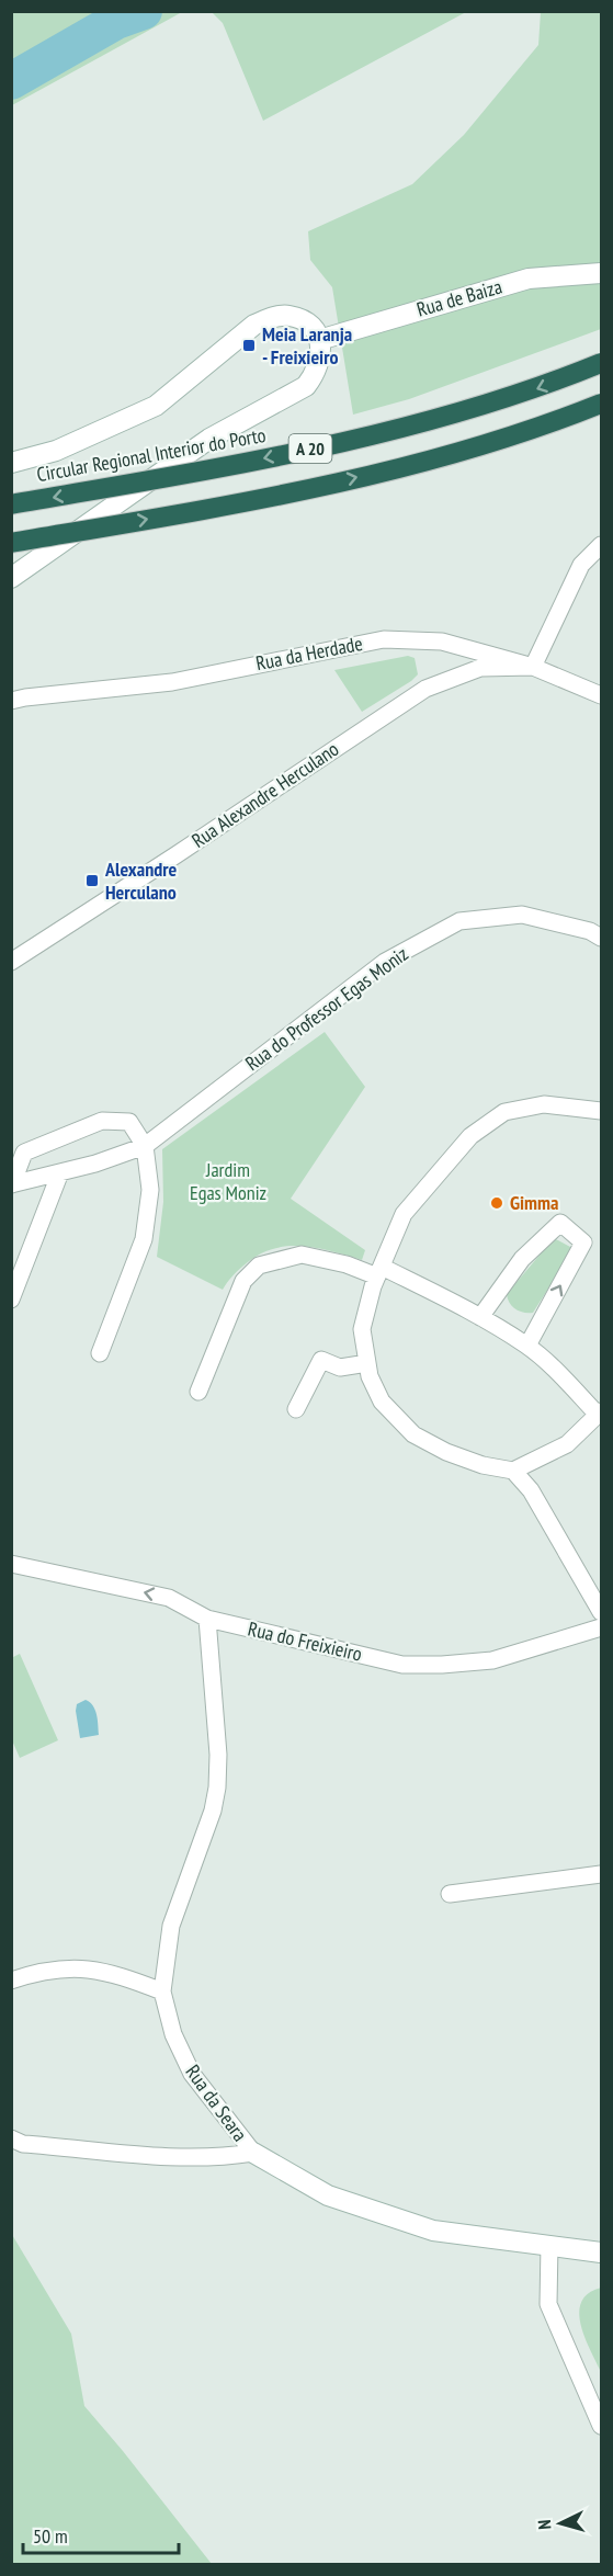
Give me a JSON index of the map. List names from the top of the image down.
{
  "streets": {
    "highway": ["A 20", "Circular Regional Interior do Porto"],
    "street": [
      "Rua de Baiza",
      "Rua da Herdade",
      "Rua Alexandre Herculano",
      "Rua do Professor Egas Moniz",
      "Rua do Freixieiro",
      "Rua da Seara"
    ]
  },
  "crossings": [
    ["Rua da Herdade", "Rua Alexandre Herculano"],
    ["Rua do Freixieiro", "Rua da Seara"]
  ],
  "parks": ["Jardim Egas Moniz"],
  "places": {
    "transit": ["Meia Laranja - Freixieiro", "Alexandre Herculano"],
    "other": ["Gimma"]
  },
  "scale_bar": "50 m",
  "north": "left"
}
